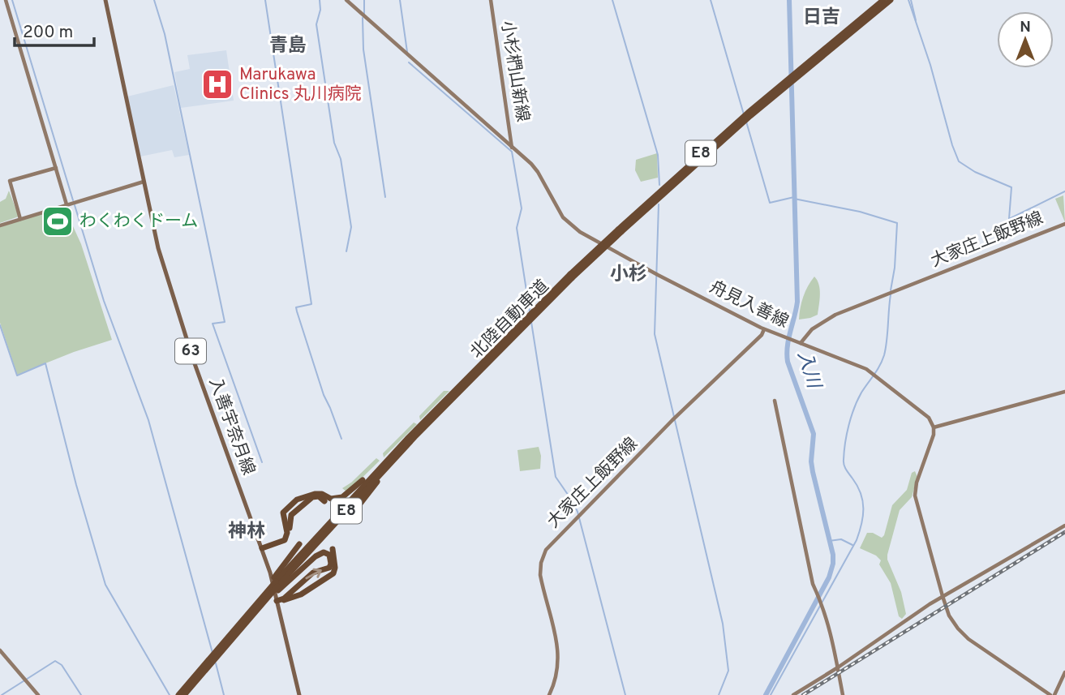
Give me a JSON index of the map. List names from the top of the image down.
{
  "streets": {
    "highway": ["E8", "北陸自動車道"],
    "main road": [
      "小杉椚山新線",
      "大家庄上飯野線",
      "舟見入善線",
      "63",
      "入善宇奈月線"
    ]
  },
  "crossings": [
    ["小杉椚山新線", "舟見入善線"],
    ["大家庄上飯野線", "舟見入善線"]
  ],
  "districts": [
    "日吉",
    "青島",
    "小杉",
    "神林"
  ],
  "water": ["入川"],
  "places": {
    "hospital": ["Marukawa Clinics 丸川病院"],
    "sports": ["わくわくドーム"]
  },
  "scale_bar": "200 m",
  "north": "top"
}
